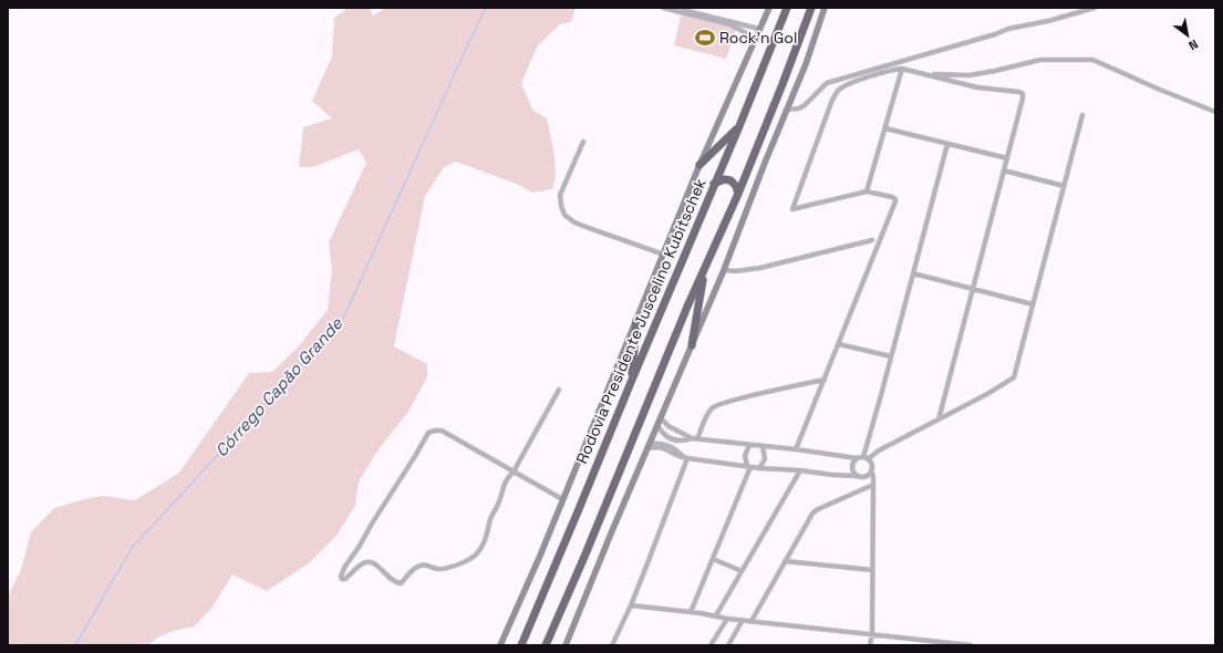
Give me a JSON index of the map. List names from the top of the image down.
{
  "streets": {
    "highway": ["Rodovia Presidente Juscelino Kubitschek"]
  },
  "water": ["Córrego Capão Grande"],
  "places": {
    "sports": ["Rock'n Gol"]
  },
  "north": "bottom right"
}
